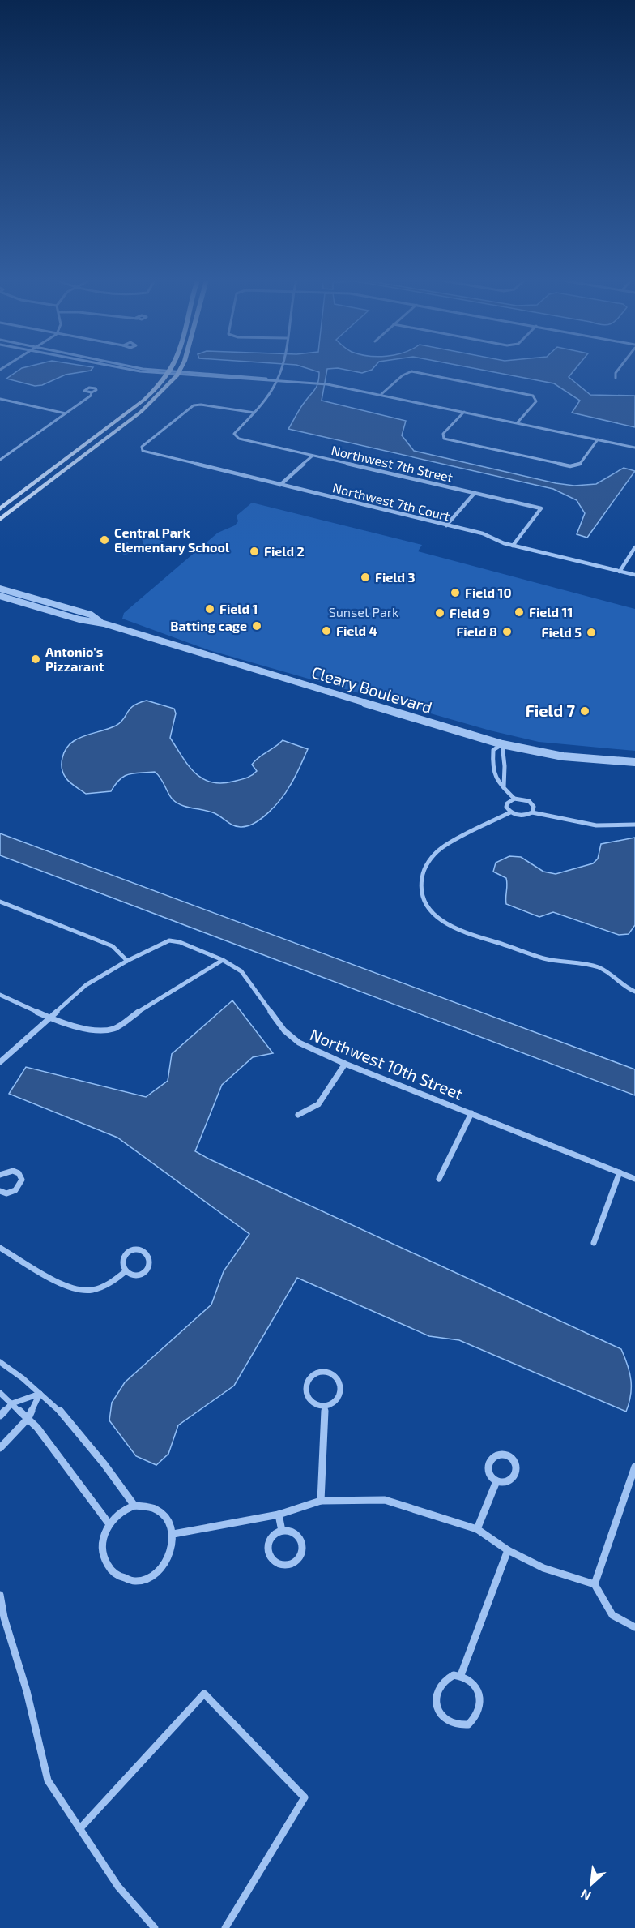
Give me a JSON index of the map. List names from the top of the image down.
{
  "streets": {
    "street": [
      "Northwest 7th Street",
      "Northwest 7th Court",
      "Cleary Boulevard",
      "Northwest 10th Street"
    ]
  },
  "crossings": [
    ["Northwest 7th Street", "Northwest 7th Court"]
  ],
  "parks": ["Sunset Park"],
  "places": [
    "Central Park Elementary School",
    "Field 2",
    "Field 3",
    "Field 10",
    "Field 1",
    "Field 11",
    "Field 9",
    "Batting cage",
    "Field 4",
    "Field 8",
    "Field 5",
    "Antonio's Pizzarant",
    "Field 7"
  ],
  "north": "bottom left"
}
